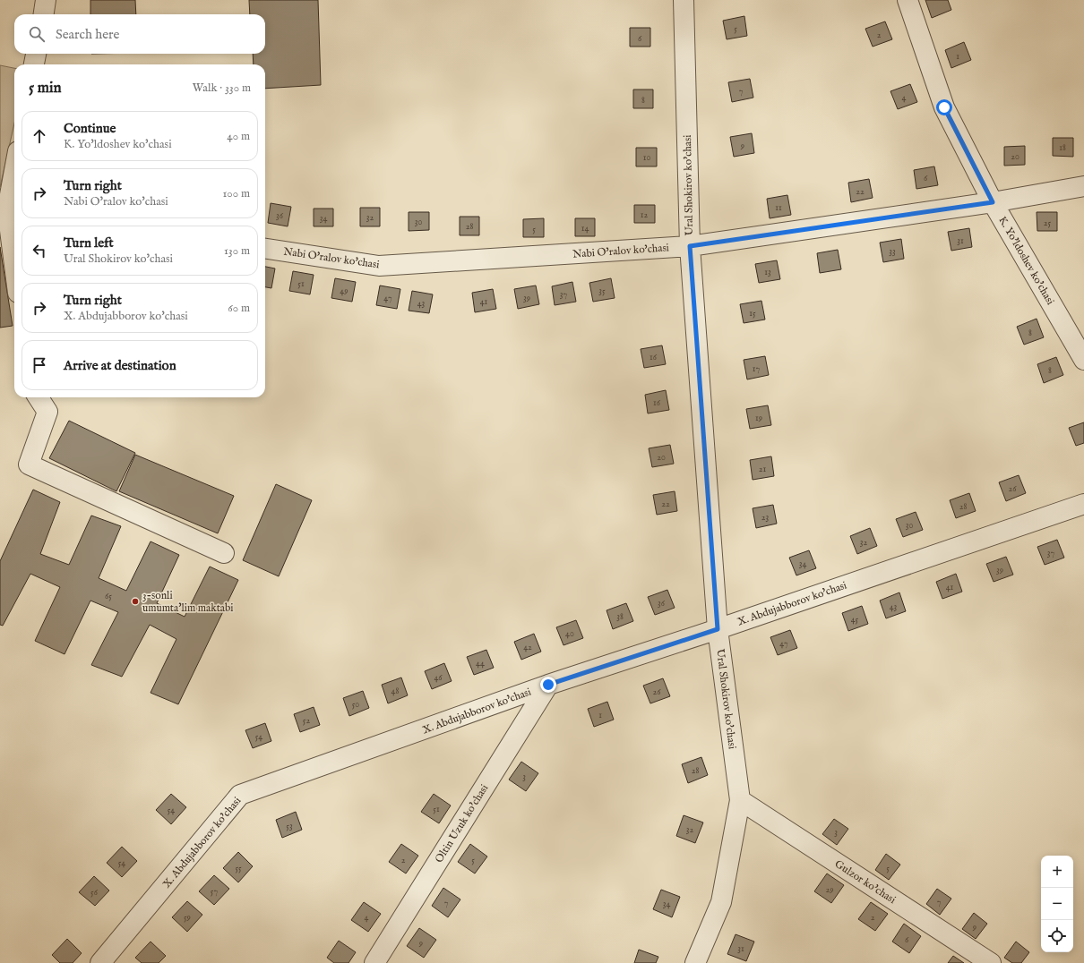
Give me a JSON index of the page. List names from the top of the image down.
{
  "streets": {
    "street": [
      "Ural Shokirov ko'chasi",
      "Nabi O'ralov ko'chasi",
      "K. Yo'ldoshev ko'chasi",
      "X. Abdujabborov ko'chasi",
      "Oltin Uzuk ko'chasi",
      "Gulzor ko'chasi"
    ]
  },
  "crossings": [
    ["Ural Shokirov ko'chasi", "Nabi O'ralov ko'chasi"],
    ["Ural Shokirov ko'chasi", "X. Abdujabborov ko'chasi"],
    ["Ural Shokirov ko'chasi", "Gulzor ko'chasi"],
    ["Nabi O'ralov ko'chasi", "K. Yo'ldoshev ko'chasi"],
    ["X. Abdujabborov ko'chasi", "Oltin Uzuk ko'chasi"]
  ],
  "places": ["3-sonli umumta'lim maktabi"],
  "house_numbers": [
    "5",
    "2",
    "6",
    "1",
    "7",
    "4",
    "8",
    "9",
    "18",
    "20",
    "10",
    "6",
    "22",
    "11",
    "12",
    "36",
    "32",
    "34",
    "30",
    "25",
    "28",
    "14",
    "5",
    "31",
    "33",
    "13",
    "51",
    "49",
    "35",
    "37",
    "47",
    "39",
    "41",
    "43",
    "15",
    "8",
    "16",
    "17",
    "8",
    "16",
    "19",
    "20",
    "21",
    "26",
    "22",
    "28",
    "23",
    "30",
    "32",
    "37",
    "34",
    "39",
    "41",
    "65",
    "36",
    "43",
    "38",
    "45",
    "40",
    "47",
    "42",
    "44",
    "46",
    "48",
    "26",
    "50",
    "1",
    "52",
    "54",
    "28",
    "3",
    "51",
    "54",
    "53",
    "32",
    "3",
    "2",
    "5",
    "54",
    "55",
    "5",
    "29",
    "57",
    "56",
    "7",
    "7",
    "34",
    "59",
    "4",
    "2",
    "9",
    "6",
    "9",
    "31"
  ],
  "page": {
    "search": "Search here",
    "heading": ["5 min", "Walk · 330 m"],
    "list": [
      ["Continue", "K. Yo'ldoshev ko'chasi", "40 m"],
      ["Turn right", "Nabi O'ralov ko'chasi", "100 m"],
      ["Turn left", "Ural Shokirov ko'chasi", "130 m"],
      ["Turn right", "X. Abdujabborov ko'chasi", "60 m"],
      "Arrive at destination"
    ],
    "map_buttons": ["+", "−"]
  }
}
